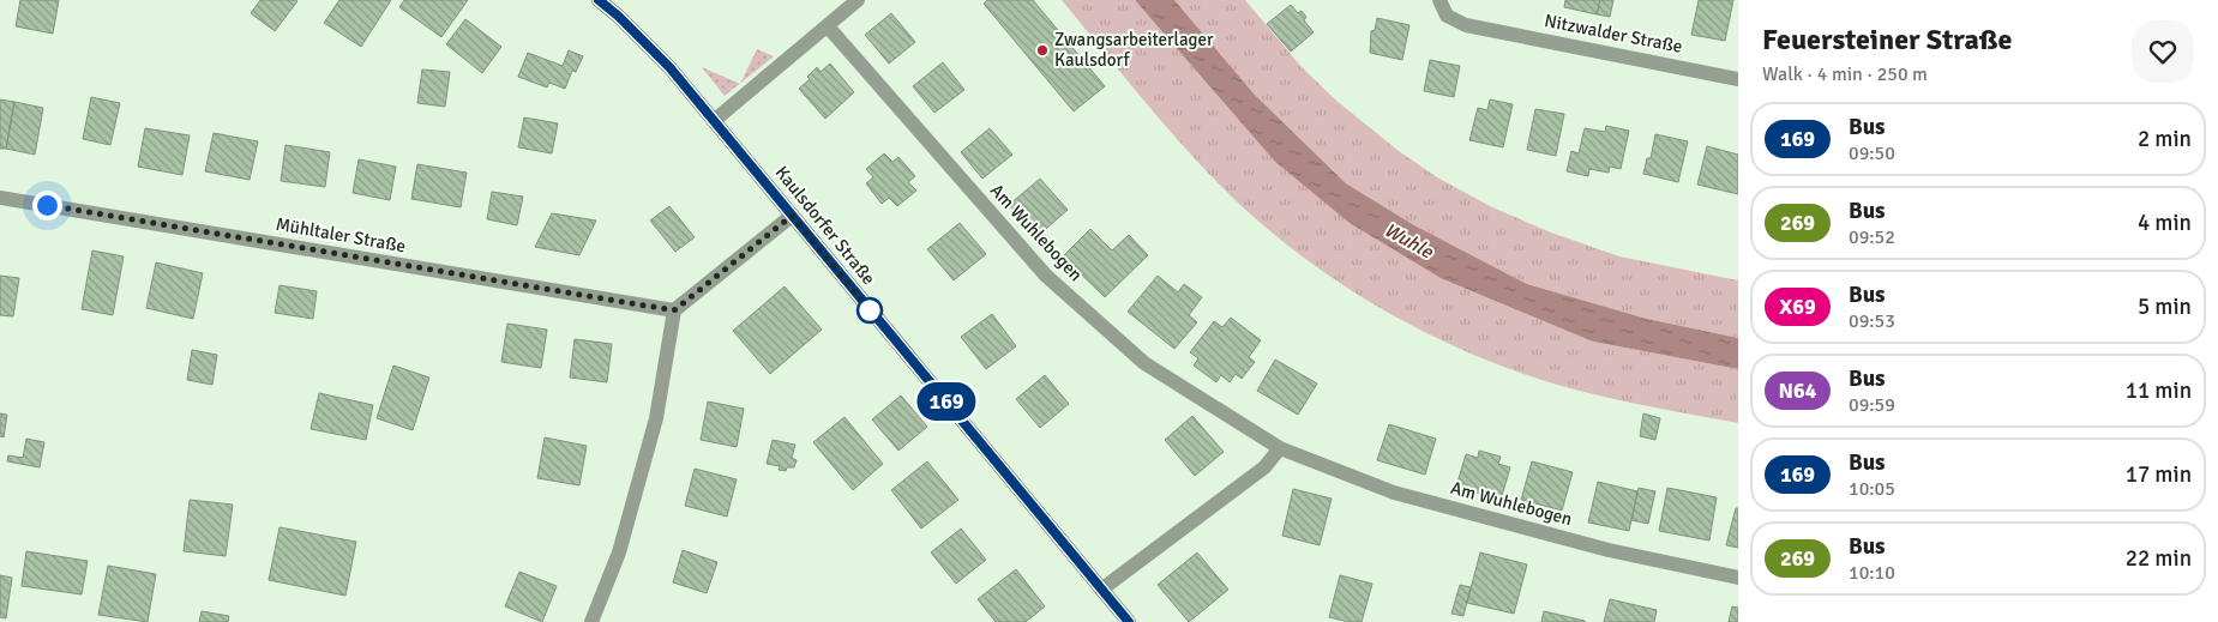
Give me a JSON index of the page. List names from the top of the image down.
{
  "streets": {
    "main road": ["Kaulsdorfer Straße"],
    "street": ["Nitzwalder Straße", "Am Wuhlebogen", "Mühltaler Straße"]
  },
  "water": ["Wuhle"],
  "places": ["Zwangsarbeiterlager Kaulsdorf"],
  "lines": ["bus line 169"],
  "page": {
    "on_map": "169",
    "heading": ["Feuersteiner Straße", "Walk · 4 min · 250 m"],
    "list": [
      {
        "mark": "169",
        "name": "Bus",
        "note": "09:50",
        "value": "2 min"
      },
      {
        "mark": "269",
        "name": "Bus",
        "note": "09:52",
        "value": "4 min"
      },
      {
        "mark": "X69",
        "name": "Bus",
        "note": "09:53",
        "value": "5 min"
      },
      {
        "mark": "N64",
        "name": "Bus",
        "note": "09:59",
        "value": "11 min"
      },
      {
        "mark": "169",
        "name": "Bus",
        "note": "10:05",
        "value": "17 min"
      },
      {
        "mark": "269",
        "name": "Bus",
        "note": "10:10",
        "value": "22 min"
      }
    ]
  }
}
